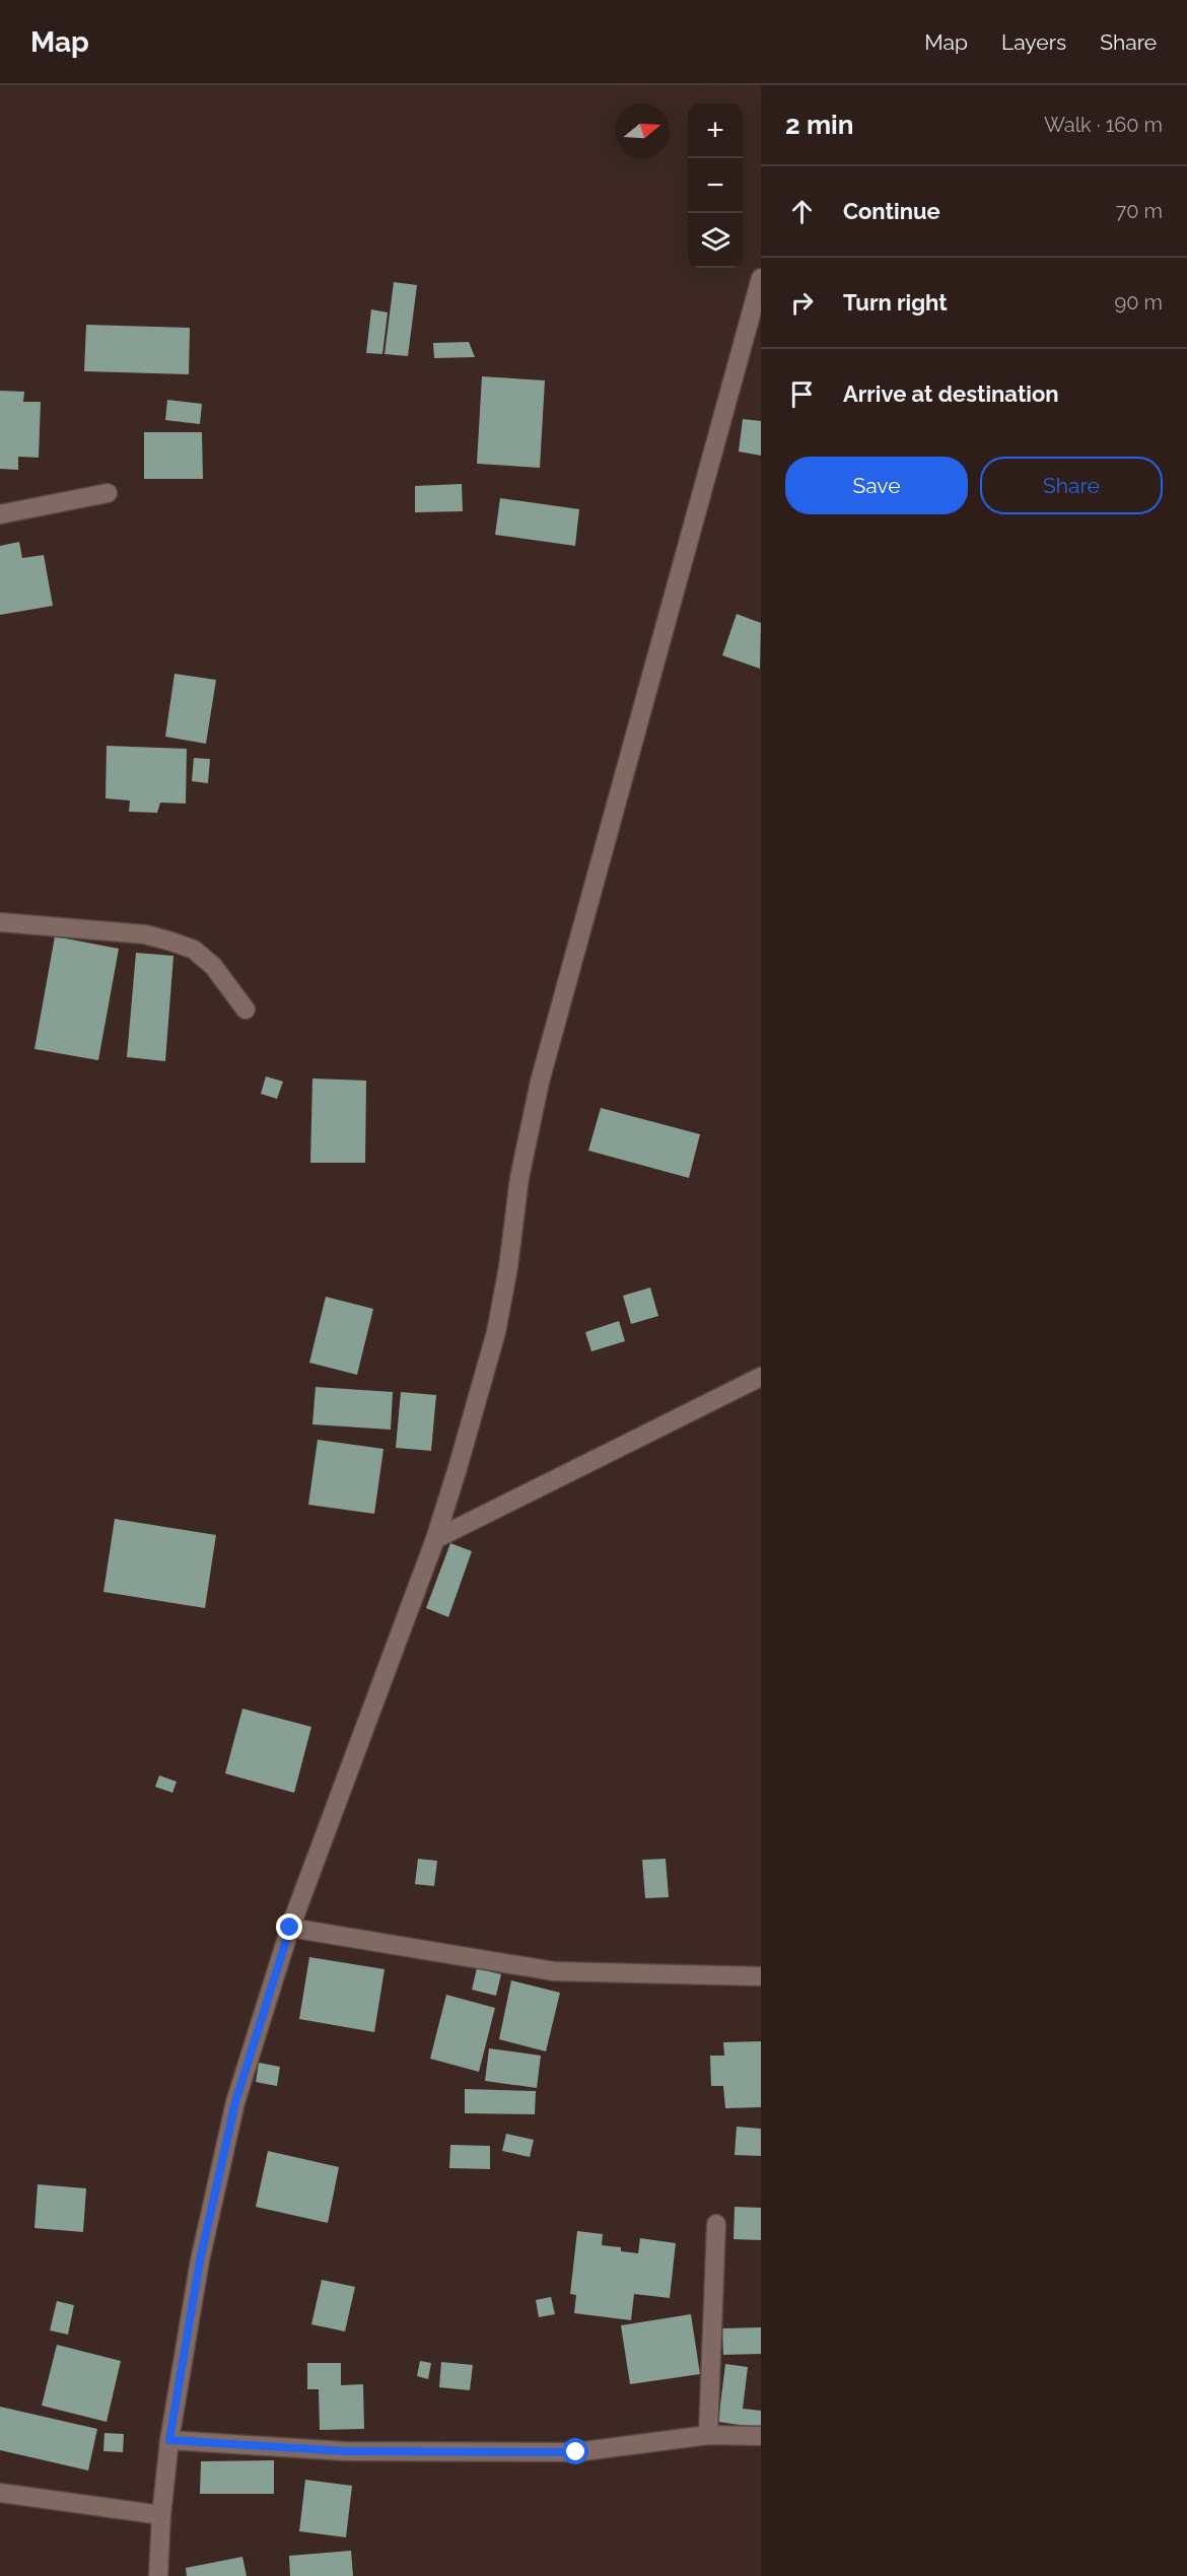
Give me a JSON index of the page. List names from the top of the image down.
{
  "north": "right",
  "page": {
    "header": "Map",
    "nav": ["Map", "Layers", "Share"],
    "heading": ["2 min", "Walk · 160 m"],
    "map_buttons": ["+", "−"],
    "list": [
      ["Continue", "70 m"],
      ["Turn right", "90 m"],
      "Arrive at destination"
    ],
    "buttons": ["Save", "Share"]
  }
}
